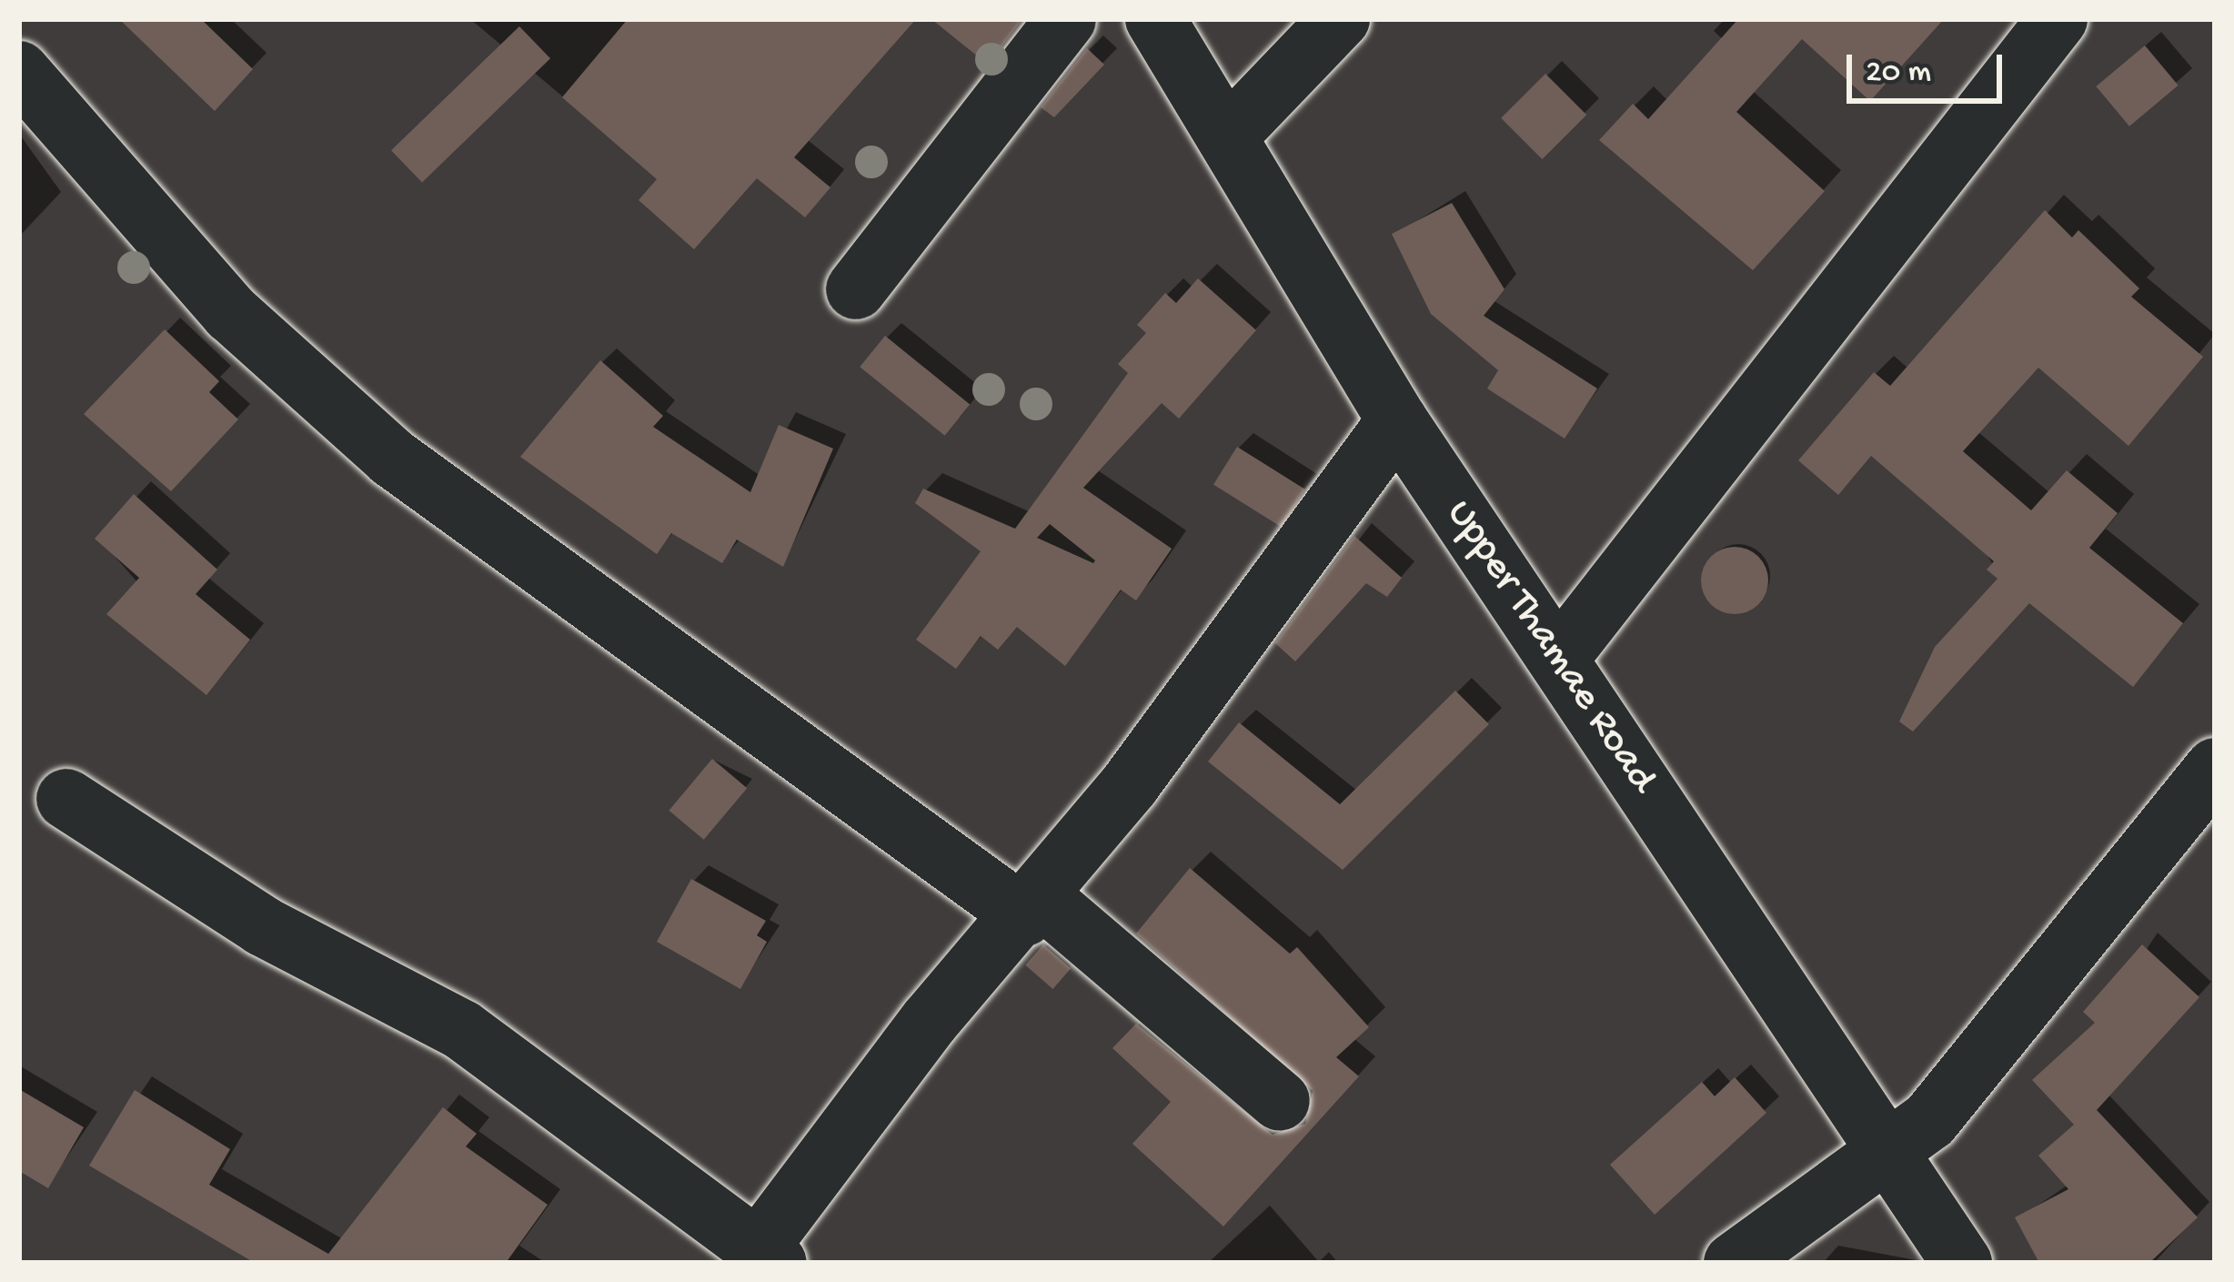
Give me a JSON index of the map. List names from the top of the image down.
{
  "streets": {
    "street": ["Upper Thamae Road"]
  },
  "scale_bar": "20 m"
}
